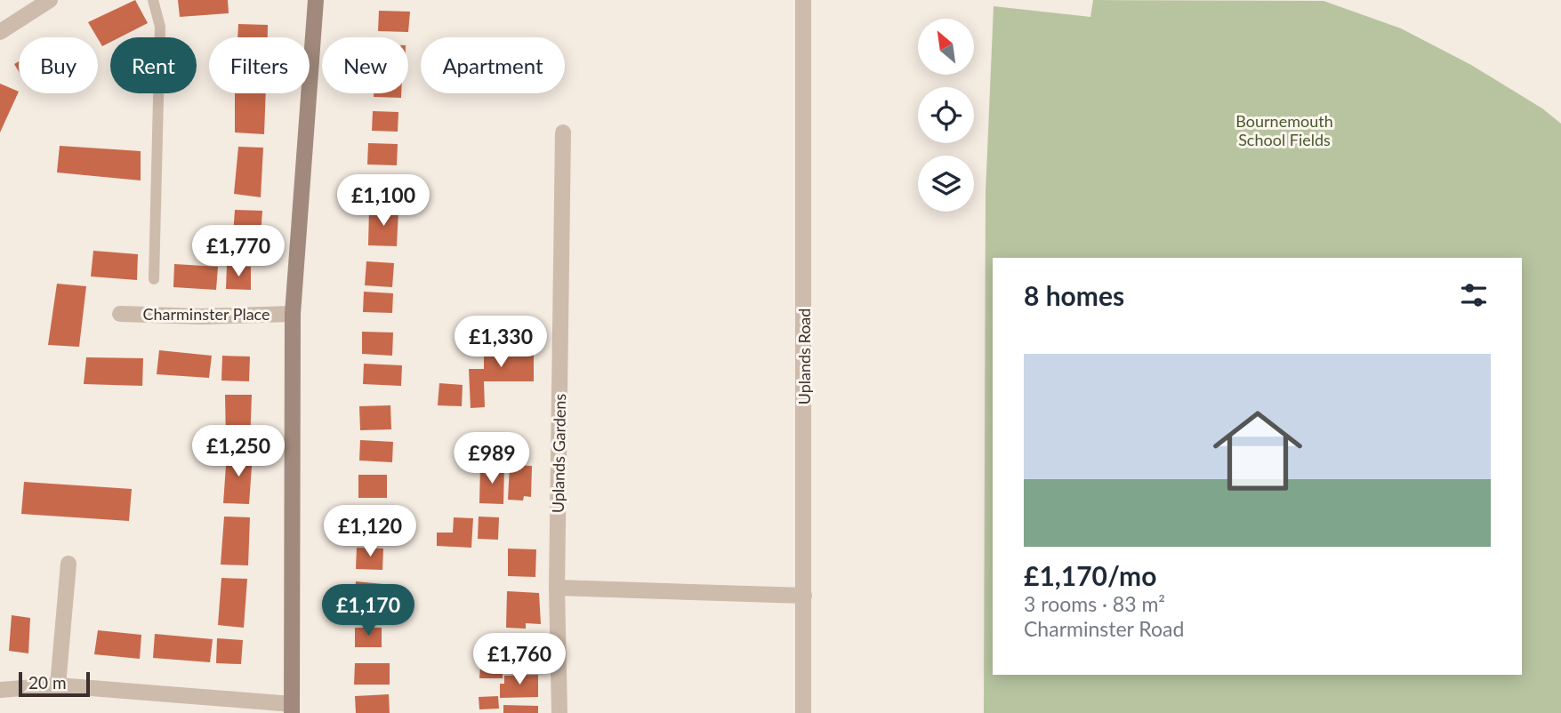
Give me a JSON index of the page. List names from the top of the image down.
{
  "streets": {
    "street": ["Charminster Place", "Uplands Road", "Uplands Gardens"]
  },
  "parks": ["Bournemouth School Fields"],
  "scale_bar": "20 m",
  "north": "top left",
  "page": {
    "chip": [
      "Buy",
      "Rent",
      "Filters",
      "New",
      "Apartment"
    ],
    "price": [
      "£1,100",
      "£1,770",
      "£1,330",
      "£1,250",
      "£989",
      "£1,120",
      "£1,170",
      "£1,760"
    ],
    "heading": "8 homes",
    "list": [
      {
        "name": "£1,170/mo",
        "note": "3 rooms · 83 m² · Charminster Road"
      }
    ],
    "scale": "20 m"
  }
}
